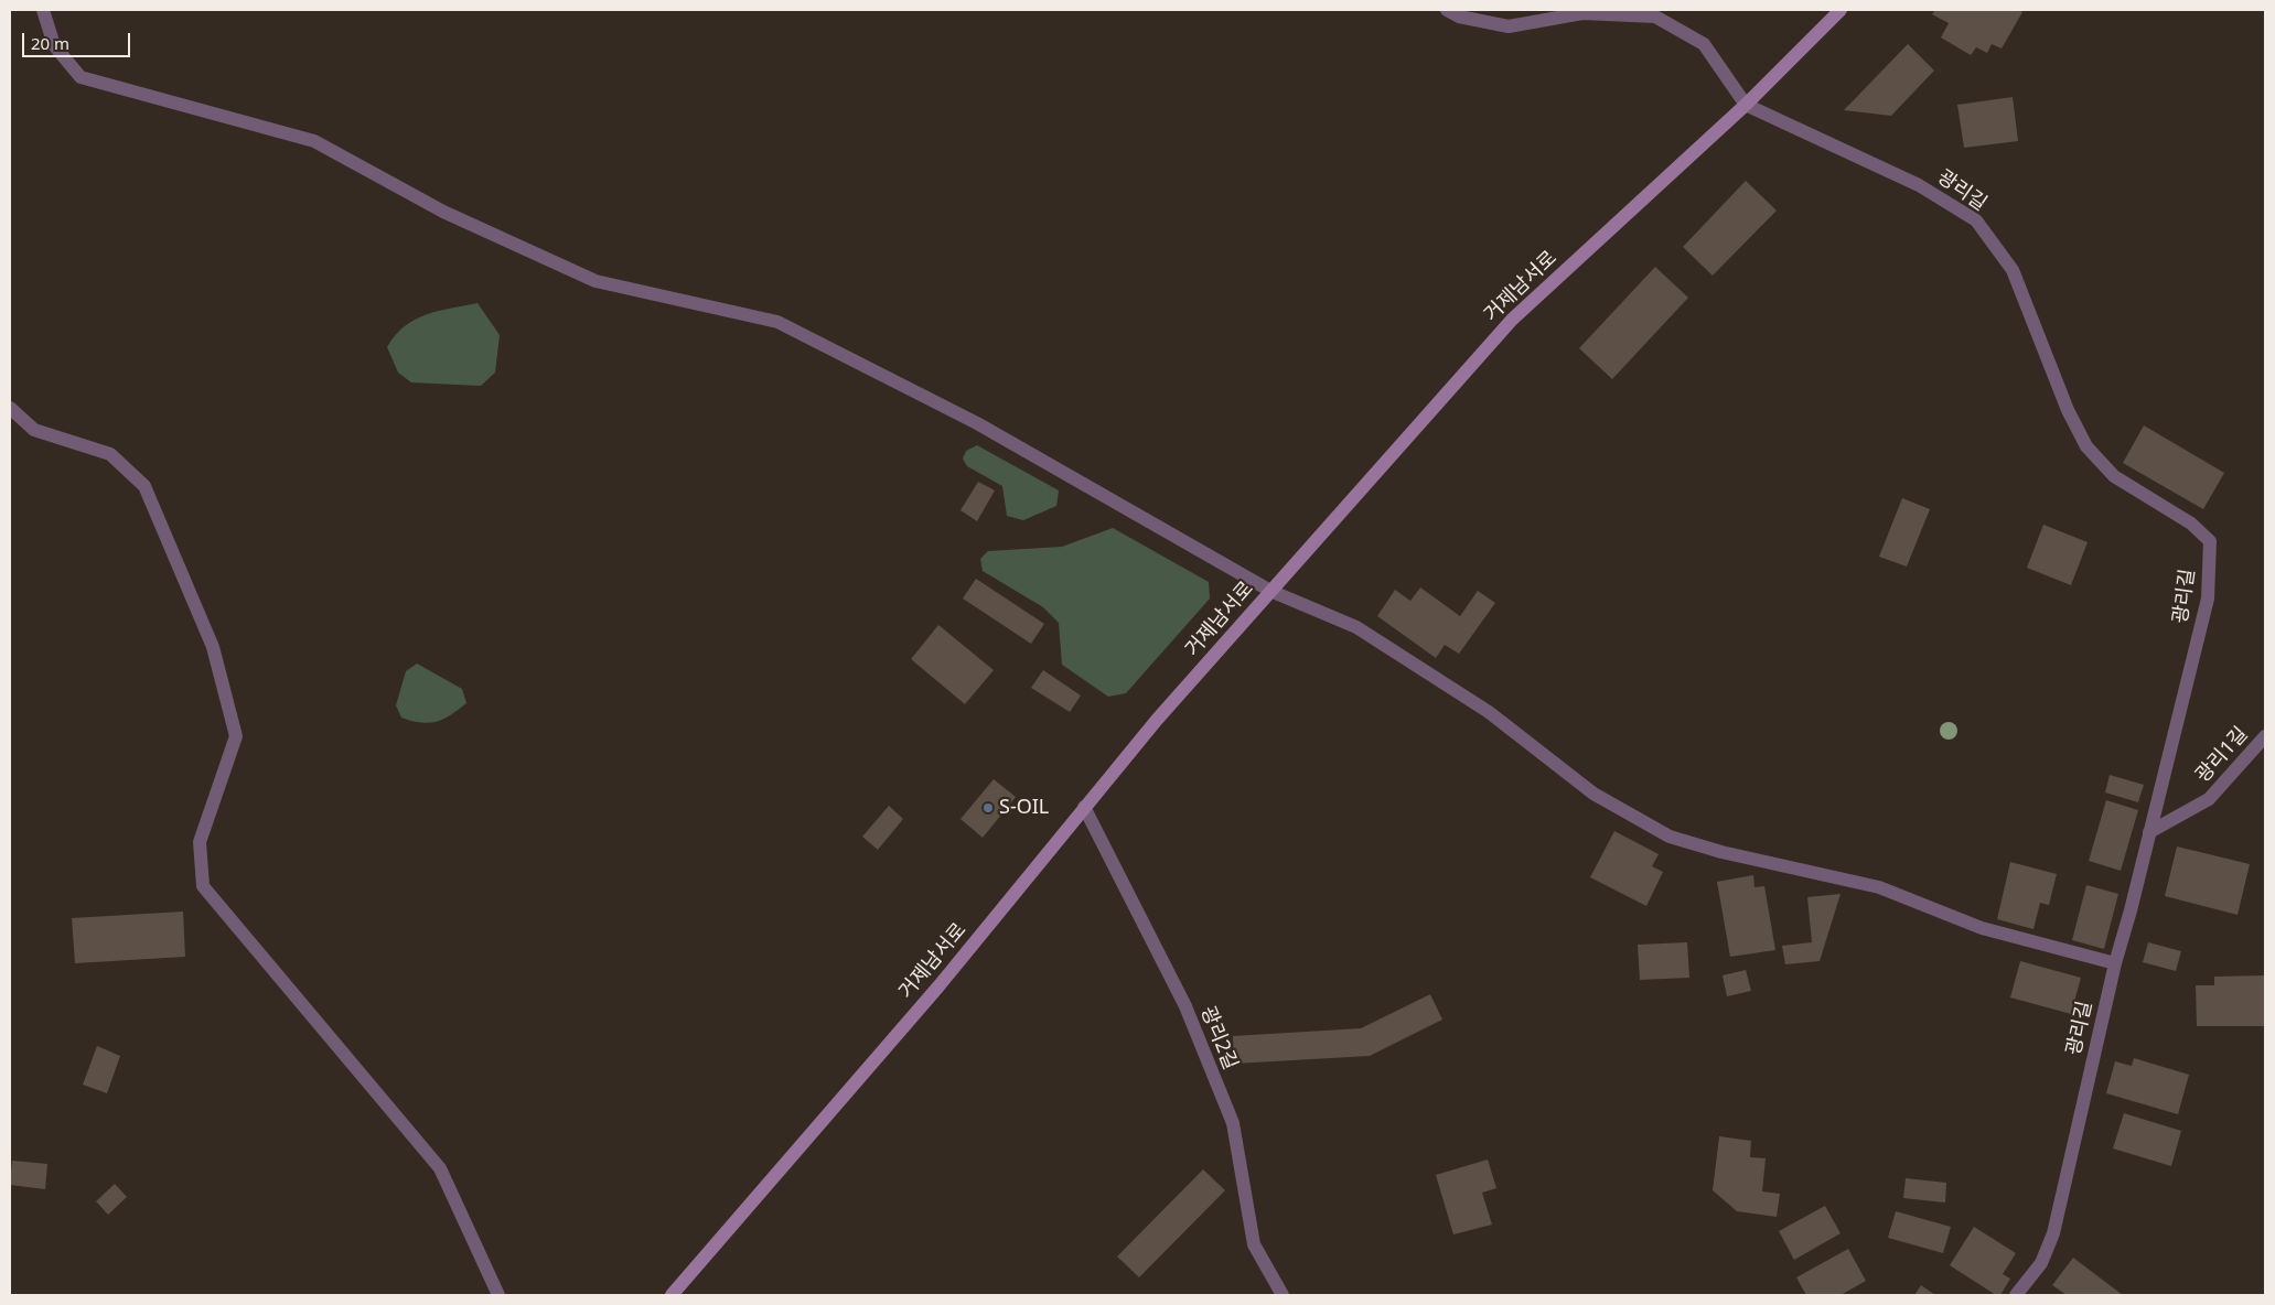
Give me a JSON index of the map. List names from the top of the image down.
{
  "streets": {
    "main road": ["거제남서로"],
    "lane": ["광리길", "광리1길", "광리2길"]
  },
  "crossings": [
    ["광리길", "거제남서로"],
    ["광리길", "광리1길"],
    ["거제남서로", "광리2길"]
  ],
  "places": ["S-OIL"],
  "scale_bar": "20 m"
}
